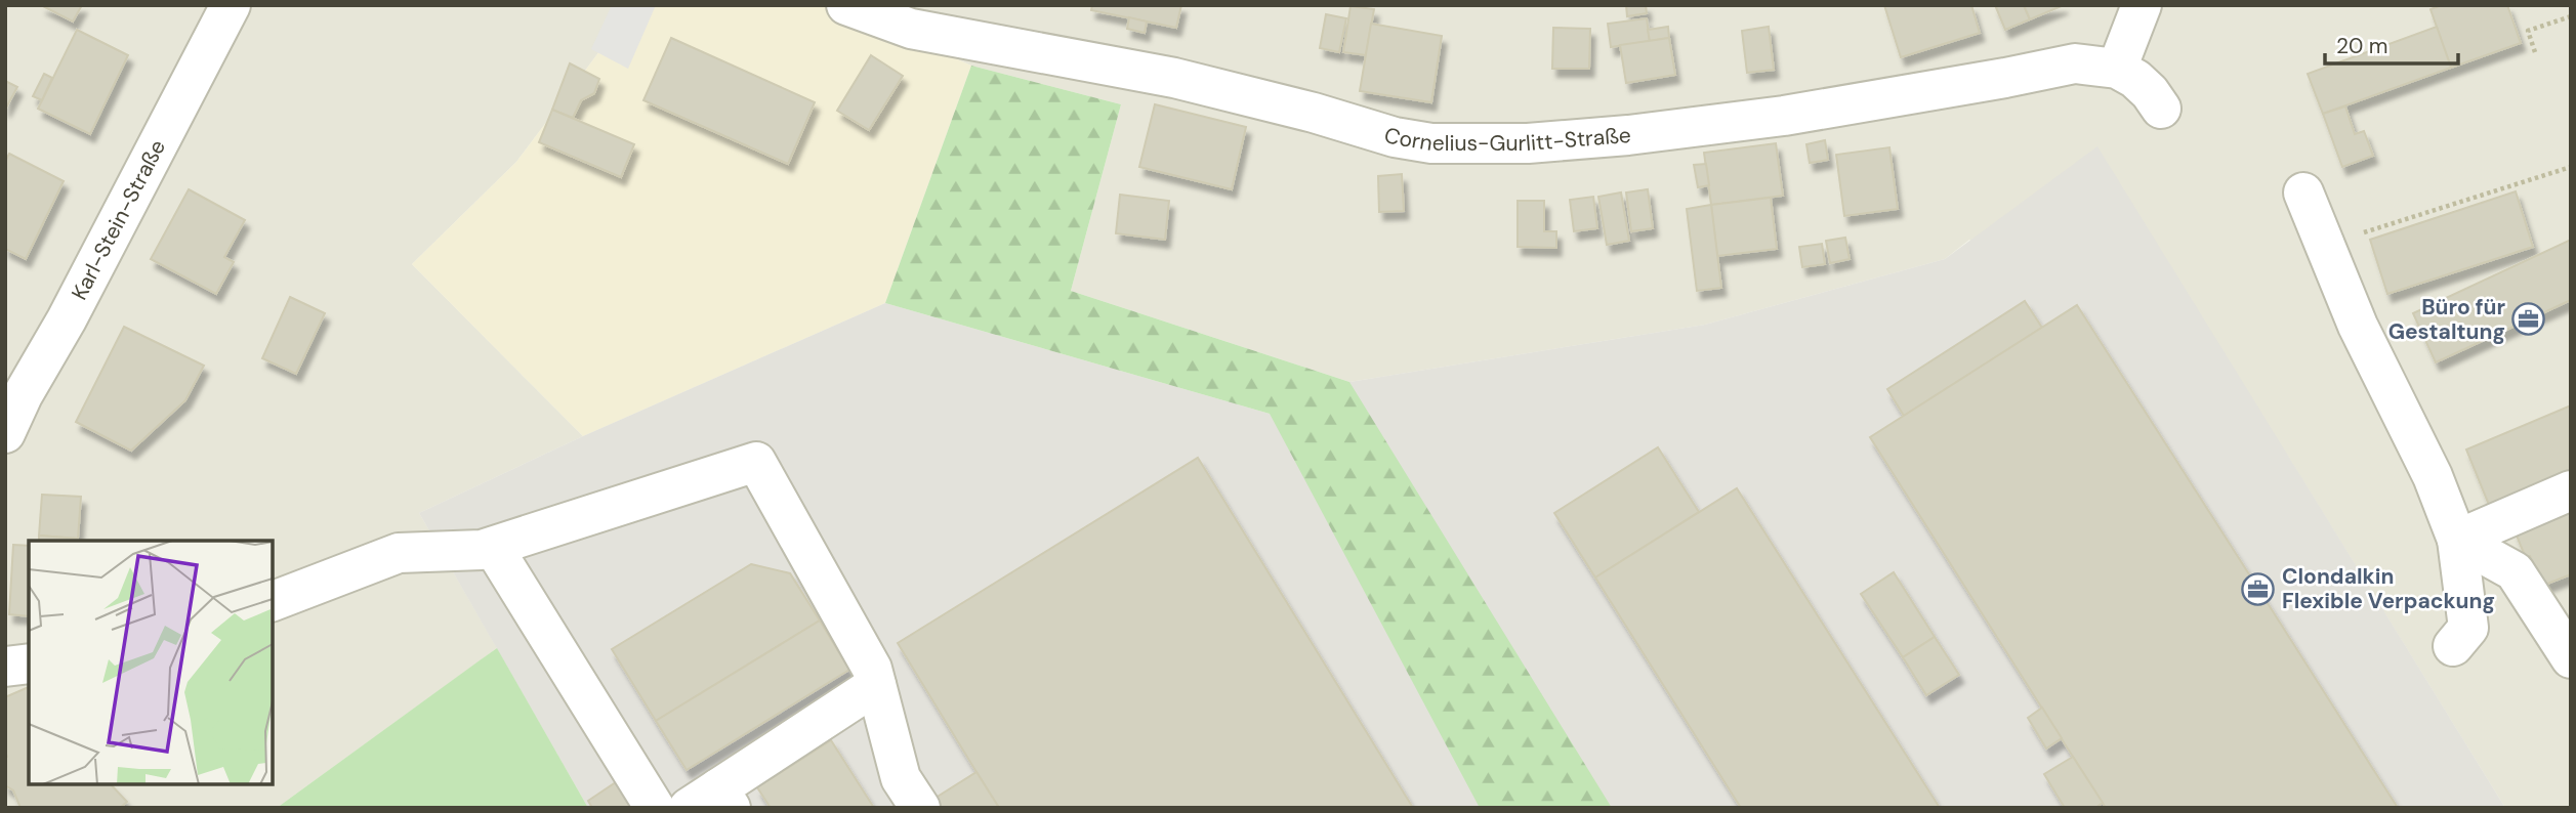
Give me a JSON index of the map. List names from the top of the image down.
{
  "streets": {
    "street": ["Cornelius-Gurlitt-Straße", "Karl-Stein-Straße"]
  },
  "places": {
    "office": ["Büro für Gestaltung", "Clondalkin Flexible Verpackung"]
  },
  "scale_bar": "20 m"
}
